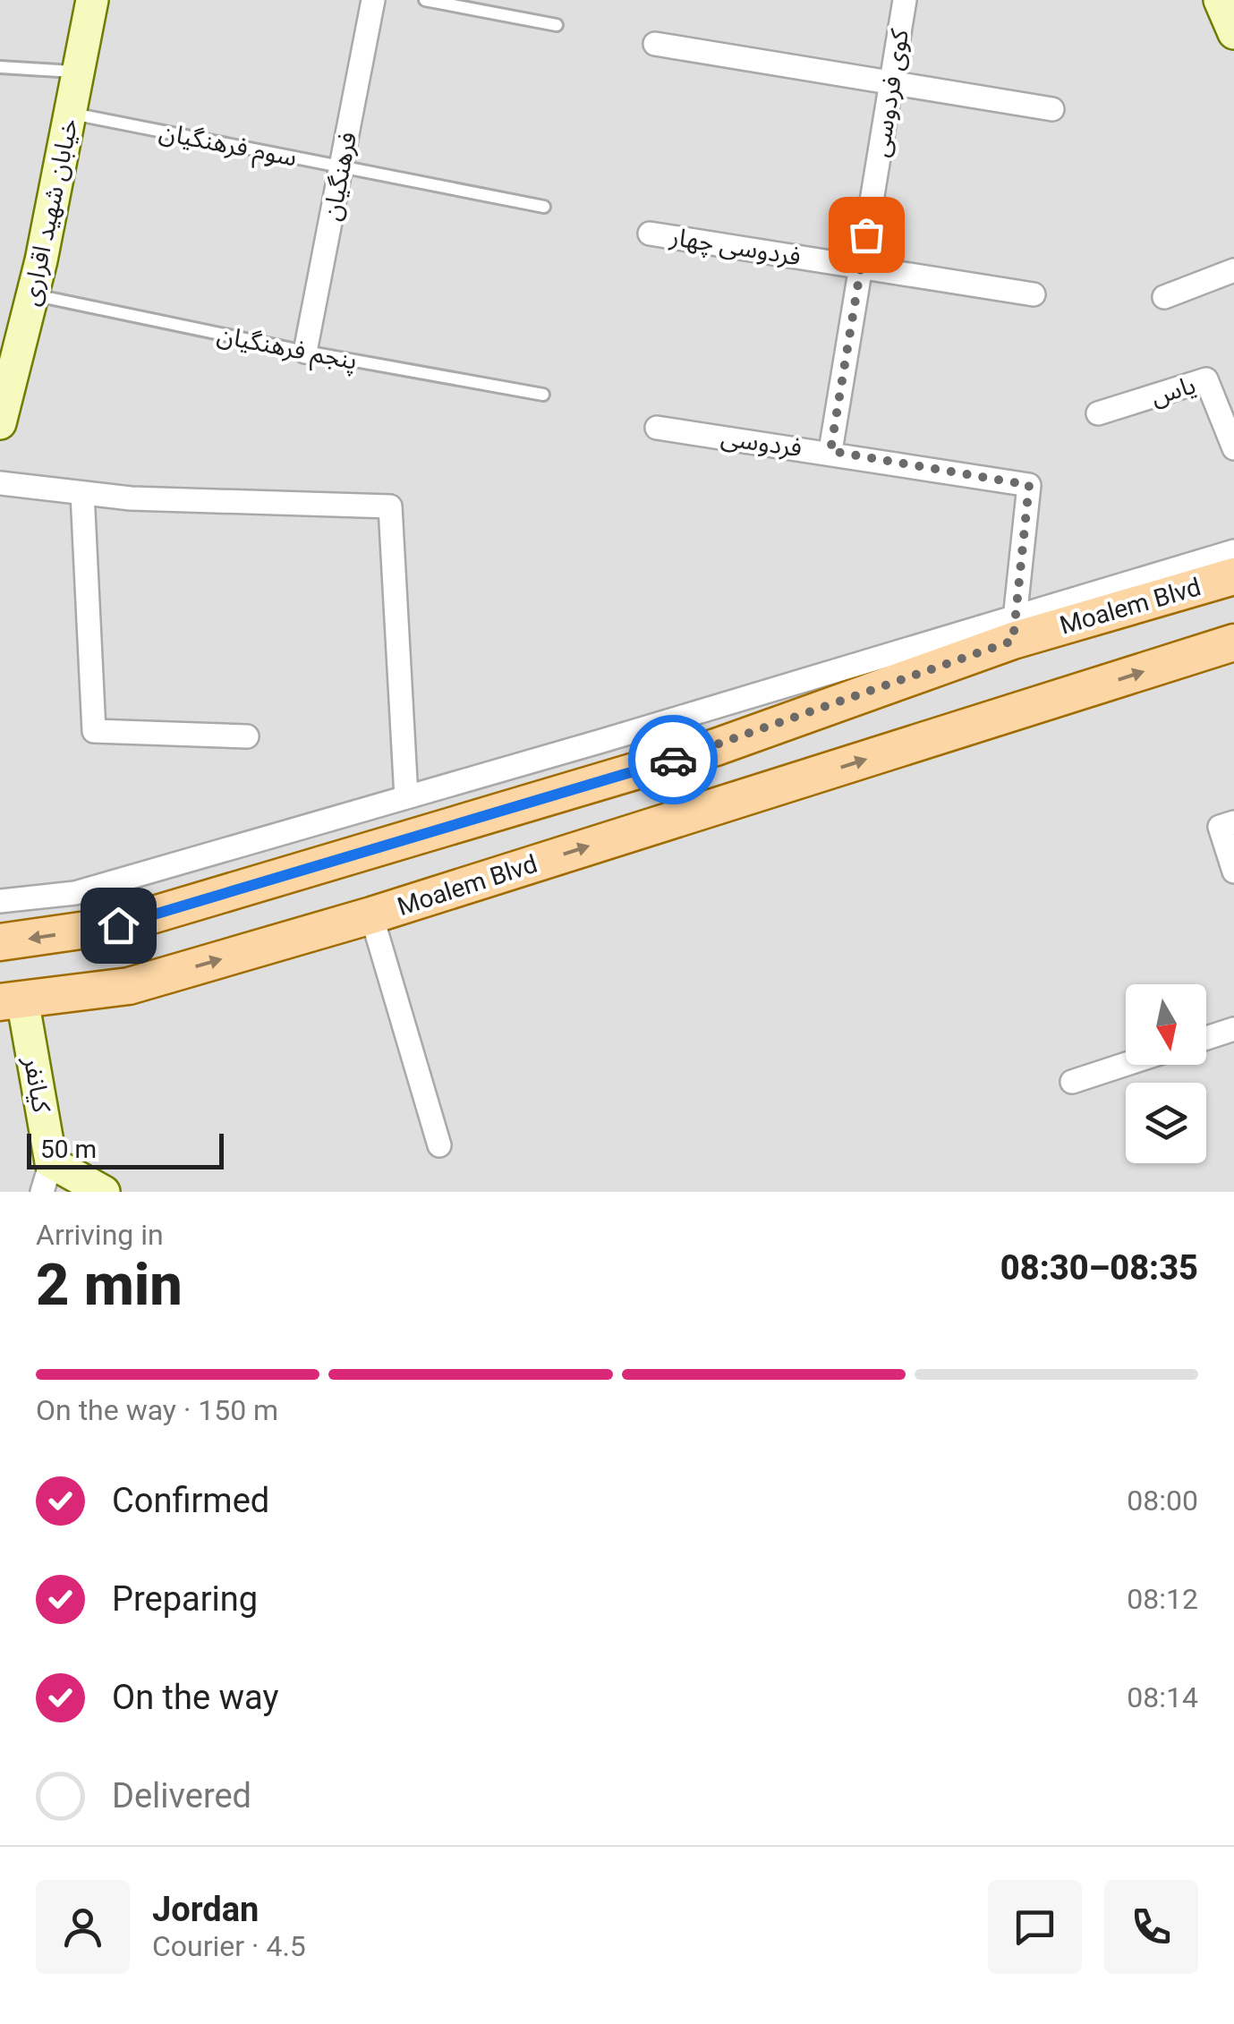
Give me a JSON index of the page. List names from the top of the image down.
{
  "streets": {
    "main road": ["Moalem Blvd"],
    "street": [
      "کوی فردوسی",
      "فرهنگیان",
      "خیابان شهید اقراری",
      "فردوسی چهار",
      "یاس",
      "فردوسی",
      "کیانفر"
    ],
    "lane": ["سوم فرهنگیان", "پنجم فرهنگیان"]
  },
  "crossings": [
    ["کوی فردوسی", "فردوسی چهار"],
    ["کوی فردوسی", "فردوسی"],
    ["سوم فرهنگیان", "فرهنگیان"],
    ["سوم فرهنگیان", "خیابان شهید اقراری"],
    ["فرهنگیان", "پنجم فرهنگیان"],
    ["خیابان شهید اقراری", "پنجم فرهنگیان"],
    ["فردوسی", "Moalem Blvd"],
    ["Moalem Blvd", "کیانفر"]
  ],
  "scale_bar": "50 m",
  "north": "bottom",
  "page": {
    "scale": "50 m",
    "heading": ["2 min", "Arriving in", "08:30–08:35"],
    "panel": ["Jordan", "Courier · 4.5"],
    "bar": "On the way · 150 m",
    "list": [
      ["Confirmed", "08:00"],
      ["Preparing", "08:12"],
      ["On the way", "08:14"],
      "Delivered"
    ]
  }
}
